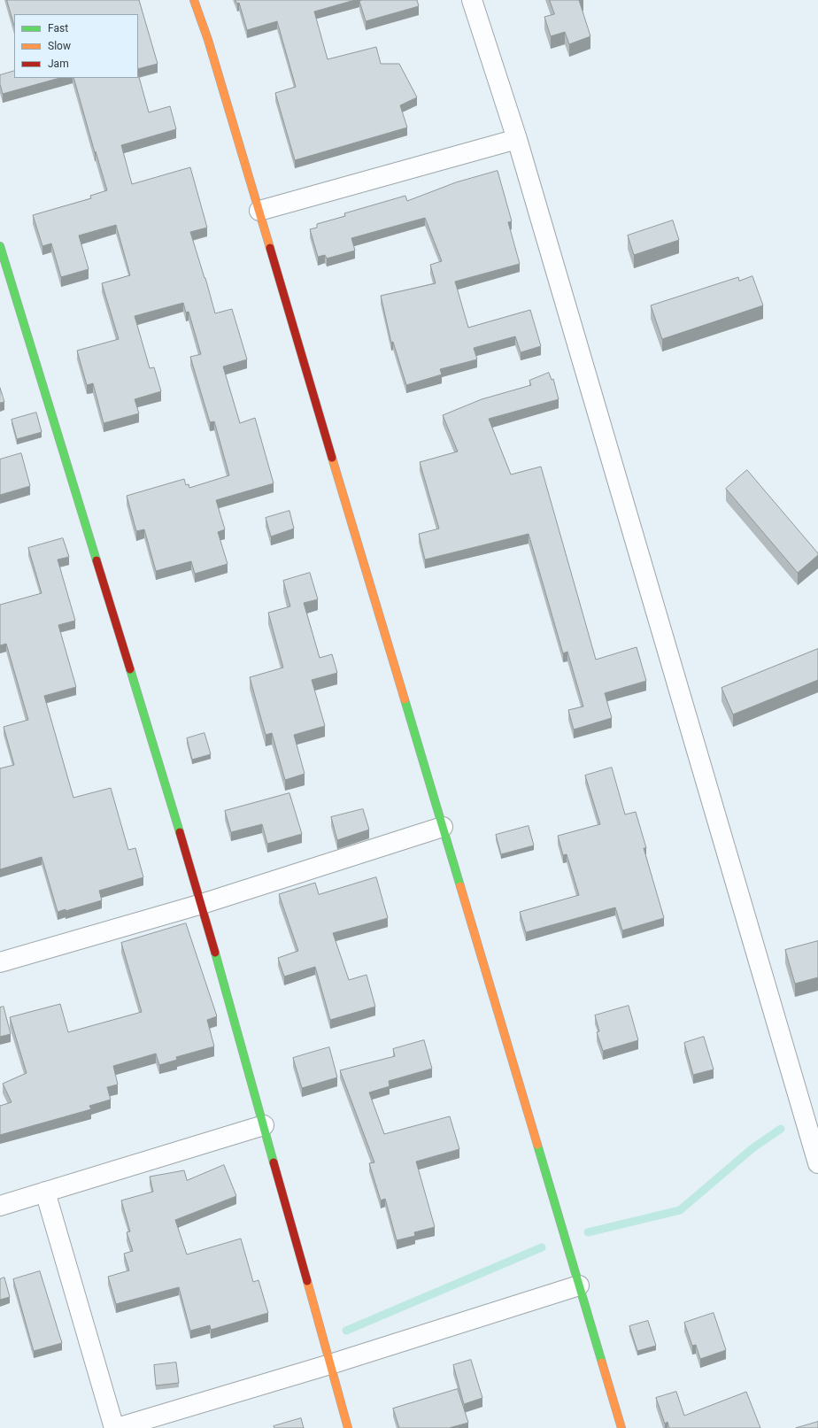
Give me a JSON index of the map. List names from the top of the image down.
{
  "legend": ["Fast", "Slow", "Jam"]
}
